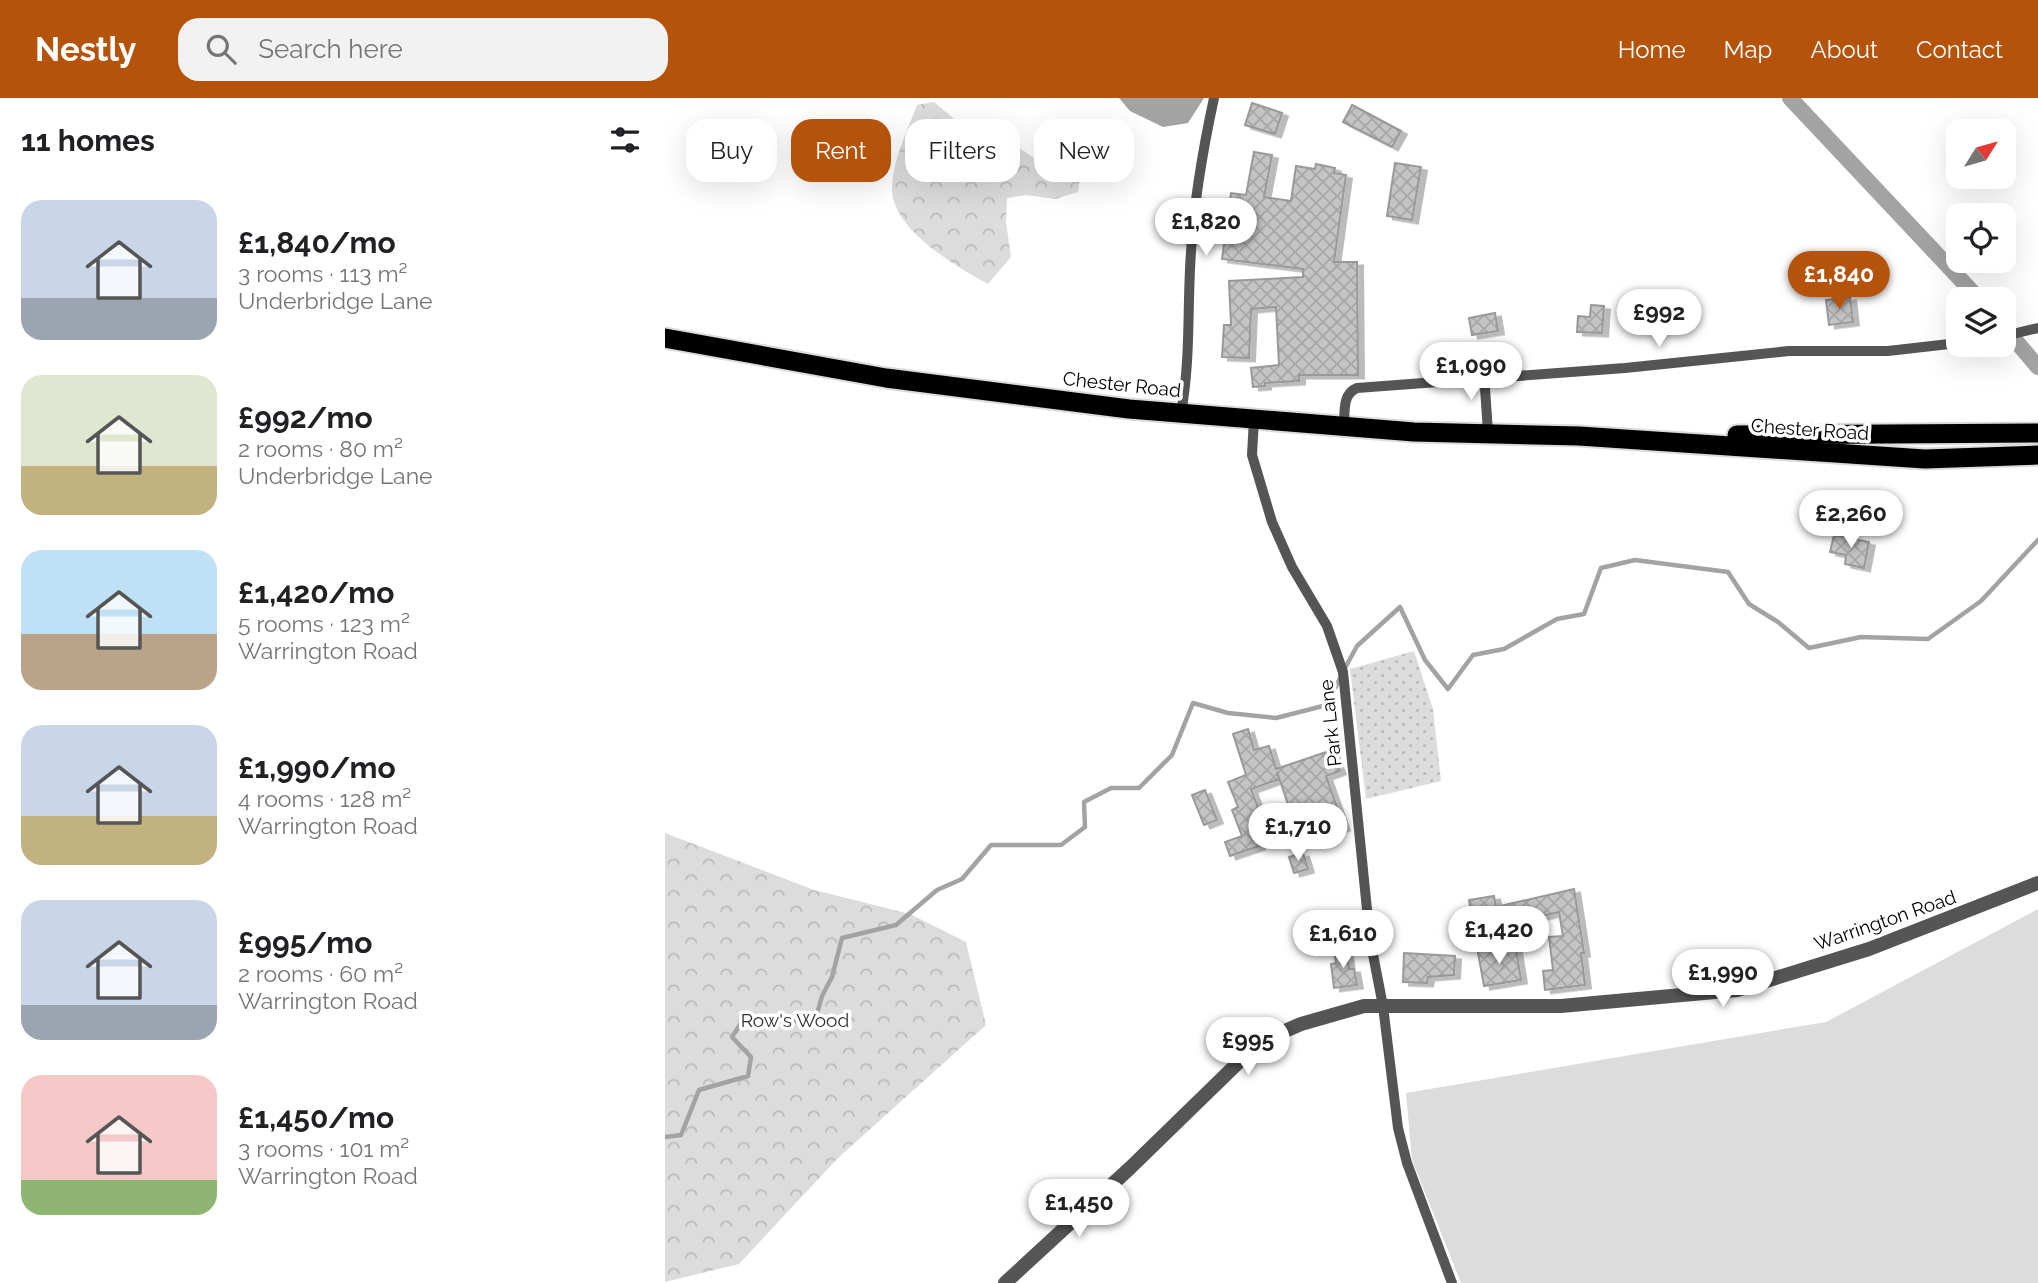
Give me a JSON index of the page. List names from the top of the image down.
{
  "streets": {
    "highway": ["Chester Road"],
    "street": ["Park Lane", "Warrington Road"]
  },
  "crossings": [
    ["Chester Road", "Park Lane"],
    ["Park Lane", "Warrington Road"]
  ],
  "parks": ["Row's Wood"],
  "north": "top right",
  "page": {
    "header": "Nestly",
    "search": "Search here",
    "nav": [
      "Home",
      "Map",
      "About",
      "Contact"
    ],
    "heading": "11 homes",
    "chip": [
      "Buy",
      "Rent",
      "Filters",
      "New"
    ],
    "list": [
      {
        "name": "£1,840/mo",
        "note": "3 rooms · 113 m² · Underbridge Lane"
      },
      {
        "name": "£992/mo",
        "note": "2 rooms · 80 m² · Underbridge Lane"
      },
      {
        "name": "£1,420/mo",
        "note": "5 rooms · 123 m² · Warrington Road"
      },
      {
        "name": "£1,990/mo",
        "note": "4 rooms · 128 m² · Warrington Road"
      },
      {
        "name": "£995/mo",
        "note": "2 rooms · 60 m² · Warrington Road"
      },
      {
        "name": "£1,450/mo",
        "note": "3 rooms · 101 m² · Warrington Road"
      }
    ],
    "price": [
      "£1,820",
      "£1,840",
      "£992",
      "£1,090",
      "£2,260",
      "£1,710",
      "£1,420",
      "£1,610",
      "£1,990",
      "£995",
      "£1,450"
    ]
  }
}
